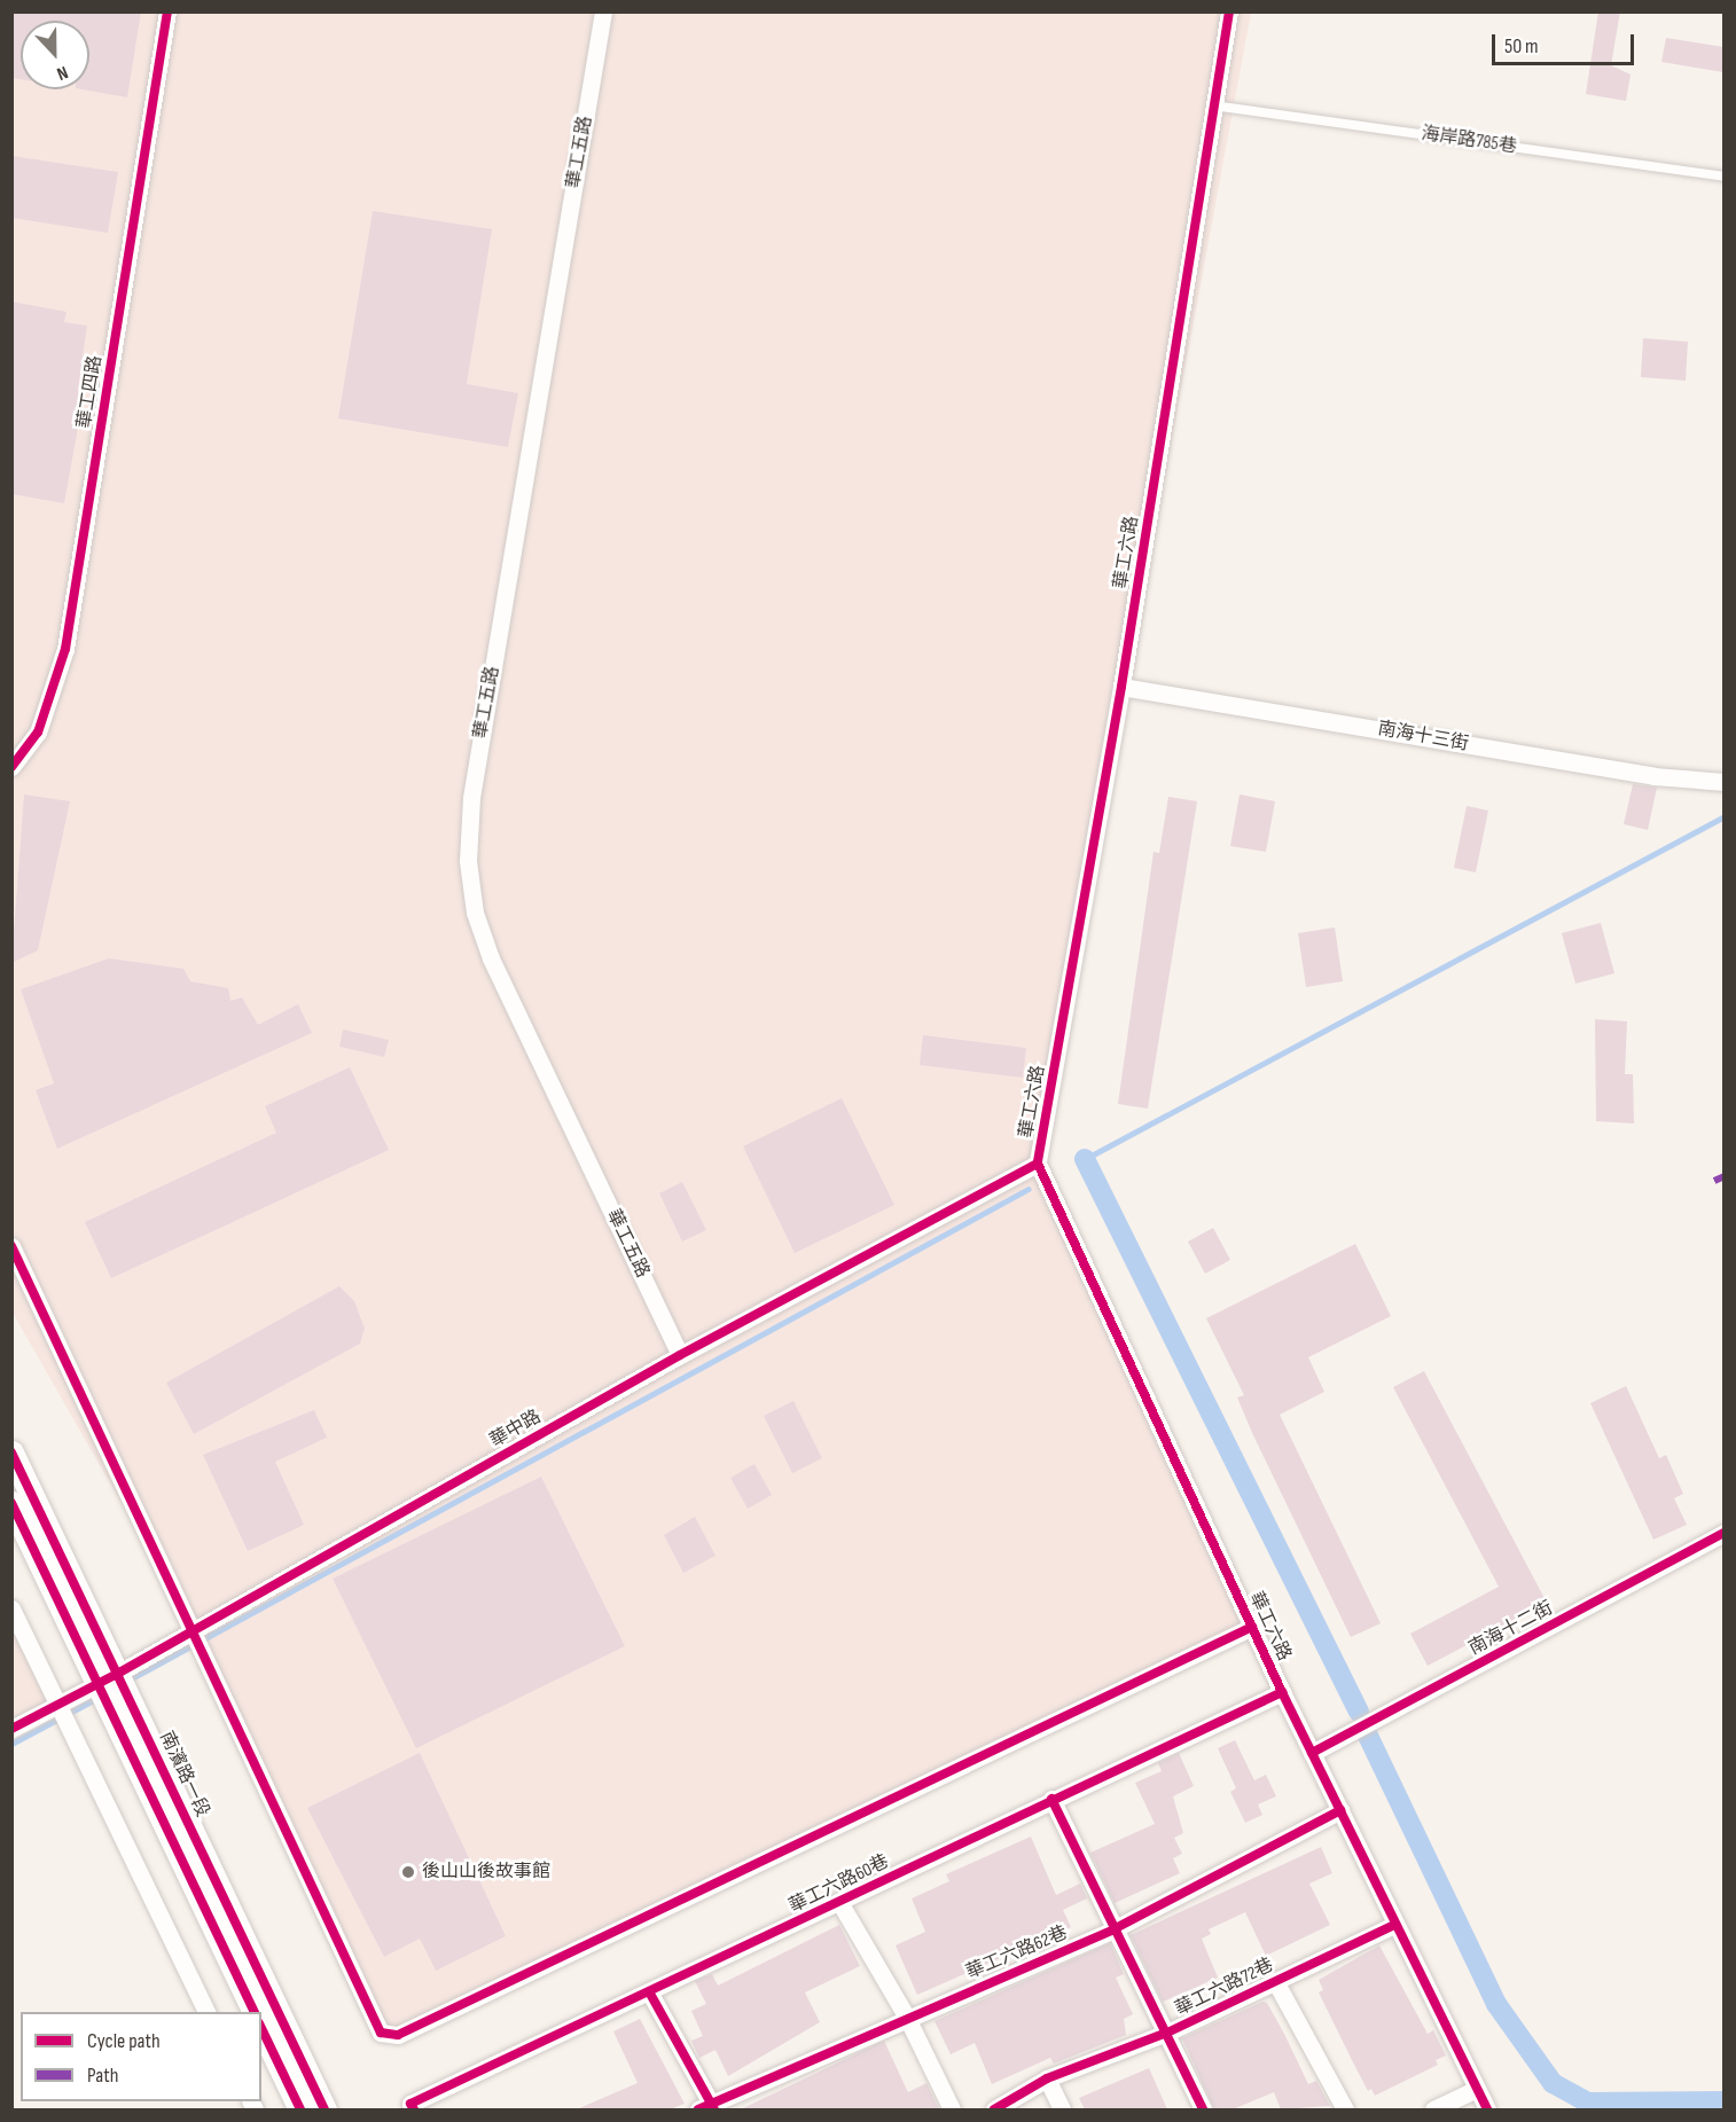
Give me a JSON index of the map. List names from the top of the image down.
{
  "streets": {
    "main road": ["南濱路一段"],
    "street": [
      "華工五路",
      "華工四路",
      "華工六路",
      "南海十三街",
      "華中路",
      "南海十二街",
      "華工六路60巷",
      "華工六路62巷",
      "華工六路72巷"
    ],
    "lane": ["海岸路785巷"]
  },
  "crossings": [
    ["海岸路785巷", "華工六路"],
    ["華工五路", "華中路"],
    ["華工六路", "南海十三街"],
    ["華工六路", "華中路"],
    ["華工六路", "南海十二街"],
    ["華工六路", "華工六路60巷"],
    ["華工六路", "華工六路62巷"],
    ["華工六路", "華工六路72巷"],
    ["華中路", "南濱路一段"]
  ],
  "places": ["後山山後故事館"],
  "legend": ["Cycle path", "Path"],
  "scale_bar": "50 m",
  "north": "bottom"
}
